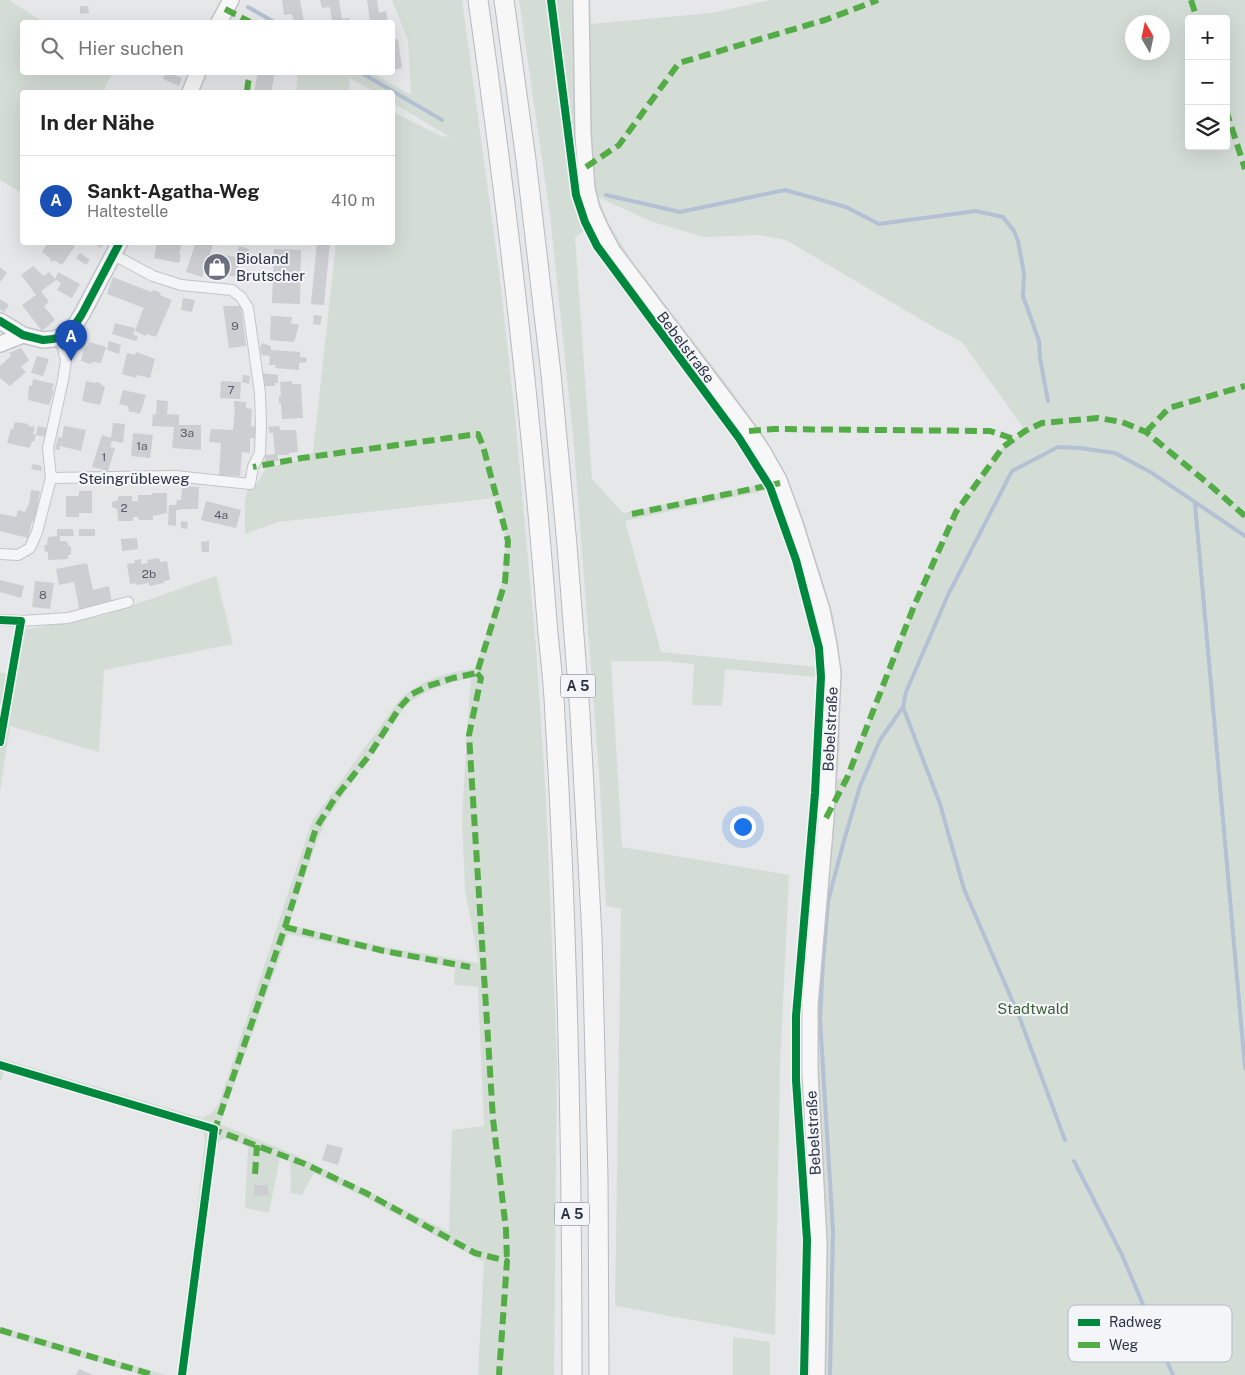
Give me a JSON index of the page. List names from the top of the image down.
{
  "streets": {
    "highway": ["A 5"],
    "street": ["Bebelstraße", "Steingrübleweg"]
  },
  "parks": ["Stadtwald"],
  "places": {
    "shop": ["Bioland Brutscher"]
  },
  "house_numbers": [
    "9",
    "7",
    "3a",
    "1a",
    "1",
    "2",
    "4a",
    "2b",
    "8"
  ],
  "legend": ["Radweg", "Weg"],
  "north": "top",
  "page": {
    "map_buttons": ["+", "−"],
    "search": "Hier suchen",
    "heading": "In der Nähe",
    "list": [
      {
        "mark": "A",
        "name": "Sankt-Agatha-Weg",
        "note": "Haltestelle",
        "value": "410 m"
      }
    ],
    "pins": "A"
  }
}
